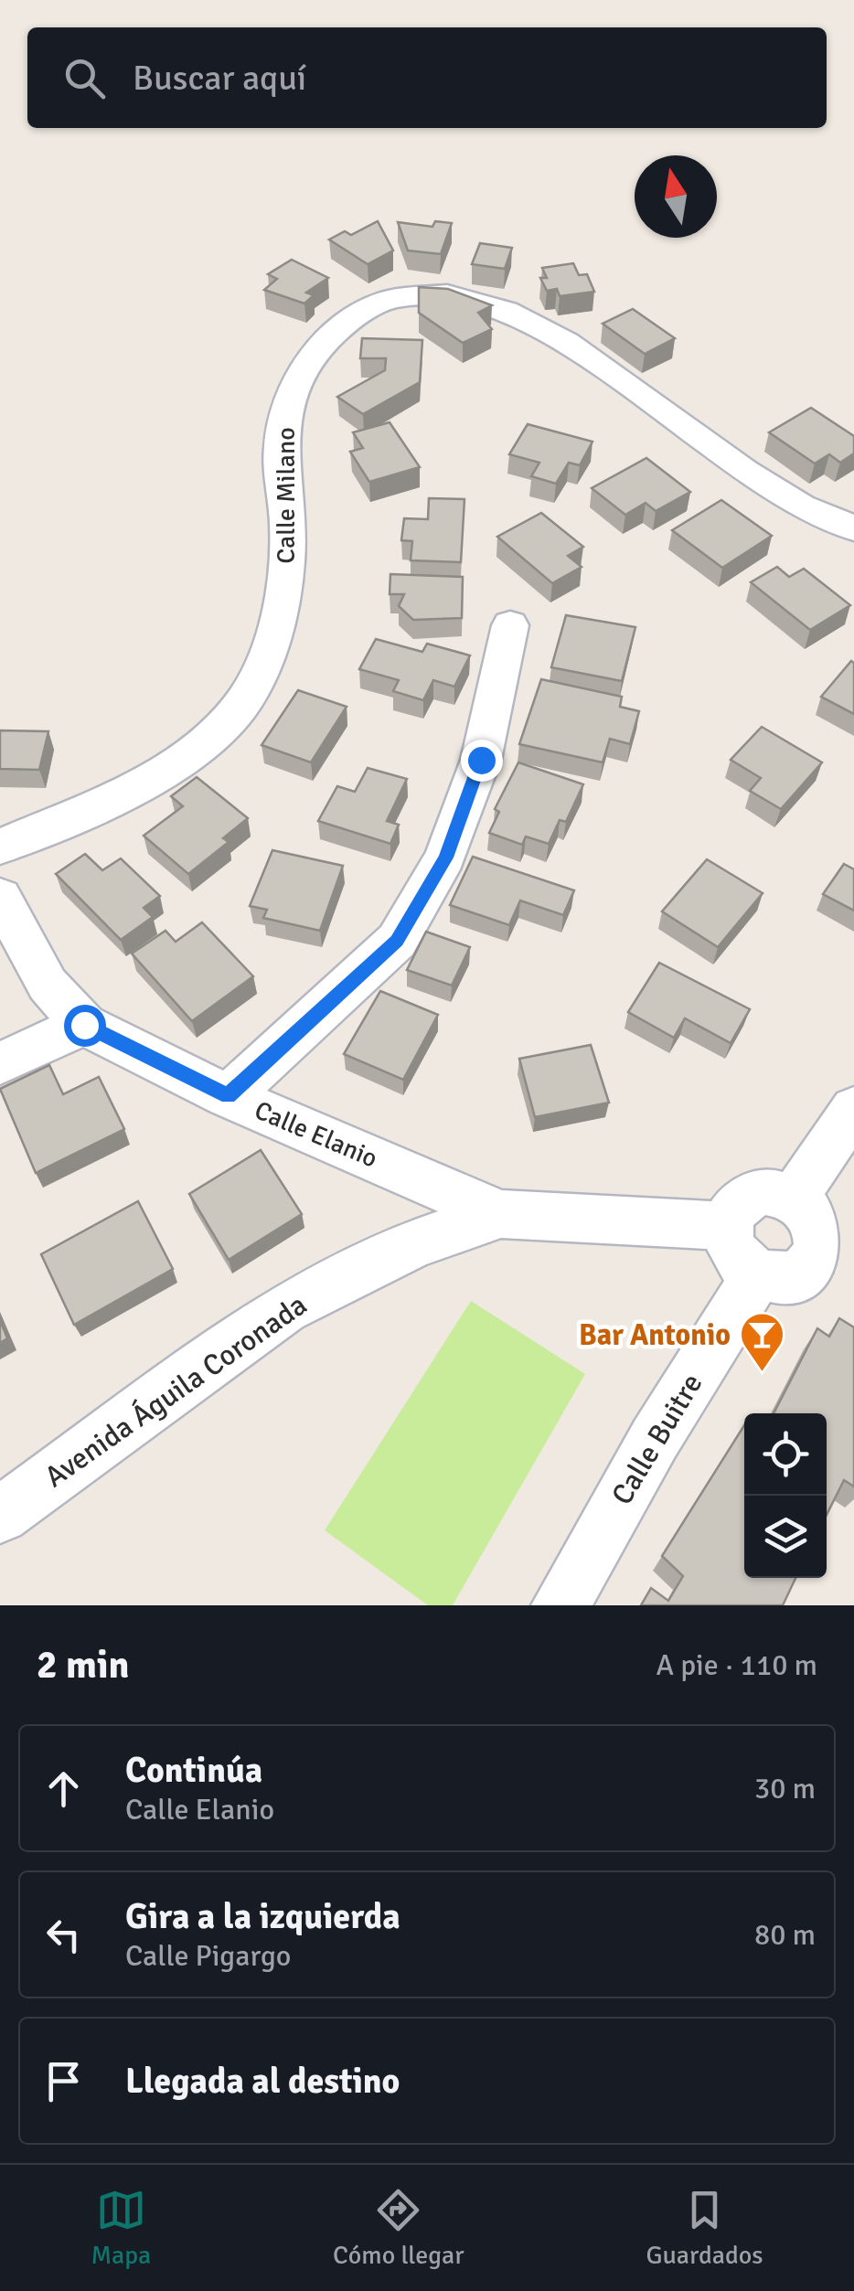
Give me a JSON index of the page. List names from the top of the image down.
{
  "streets": {
    "street": [
      "Calle Milano",
      "Calle Elanio",
      "Avenida Águila Coronada",
      "Calle Buitre"
    ]
  },
  "crossings": [
    ["Calle Elanio", "Avenida Águila Coronada"],
    ["Avenida Águila Coronada", "Calle Buitre"]
  ],
  "places": {
    "bar": ["Bar Antonio"]
  },
  "north": "top",
  "page": {
    "search": "Buscar aquí",
    "heading": ["2 min", "A pie · 110 m"],
    "list": [
      ["Continúa", "Calle Elanio", "30 m"],
      ["Gira a la izquierda", "Calle Pigargo", "80 m"],
      "Llegada al destino"
    ],
    "nav": ["Mapa", "Cómo llegar", "Guardados"]
  }
}
